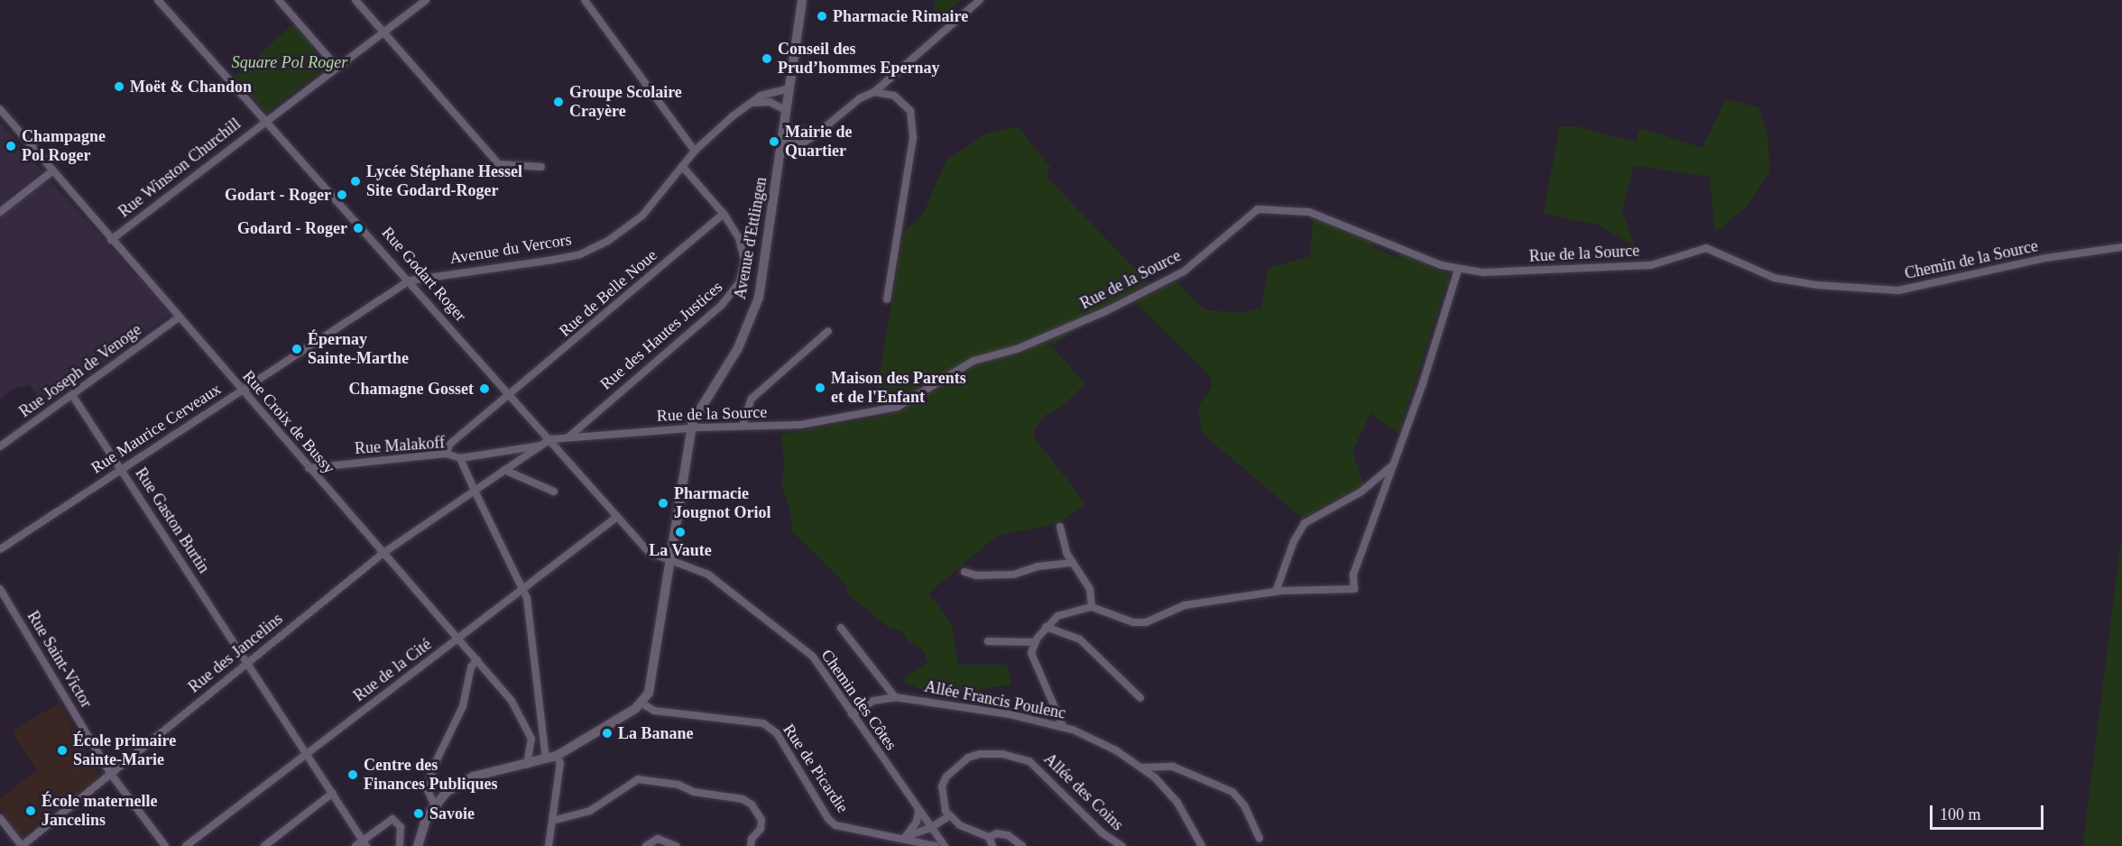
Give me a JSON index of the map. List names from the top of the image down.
{
  "streets": {
    "street": [
      "Rue Winston Churchill",
      "Avenue d'Ettlingen",
      "Avenue du Vercors",
      "Rue de la Source",
      "Chemin de la Source",
      "Rue Godart Roger",
      "Rue de Belle Noue",
      "Rue des Hautes Justices",
      "Rue Joseph de Venoge",
      "Rue Croix de Bussy",
      "Rue Maurice Cerveaux",
      "Rue Malakoff",
      "Rue Gaston Burtin",
      "Rue des Jancelins",
      "Rue Saint-Victor",
      "Rue de la Cité",
      "Chemin des Côtes",
      "Allée Francis Poulenc",
      "Rue de Picardie",
      "Allée des Coins"
    ]
  },
  "crossings": [
    ["Rue Winston Churchill", "Rue Godart Roger"],
    ["Rue Winston Churchill", "Rue Croix de Bussy"],
    ["Avenue d'Ettlingen", "Avenue du Vercors"],
    ["Avenue d'Ettlingen", "Rue de la Source"],
    ["Avenue d'Ettlingen", "Rue Godart Roger"],
    ["Avenue d'Ettlingen", "Chemin des Côtes"],
    ["Avenue d'Ettlingen", "Rue de Picardie"],
    ["Avenue du Vercors", "Rue Godart Roger"],
    ["Avenue du Vercors", "Rue des Hautes Justices"],
    ["Avenue du Vercors", "Rue Maurice Cerveaux"],
    ["Rue de la Source", "Chemin de la Source"],
    ["Rue de la Source", "Rue Godart Roger"],
    ["Rue de la Source", "Rue des Hautes Justices"],
    ["Rue de la Source", "Rue des Jancelins"],
    ["Rue Godart Roger", "Rue de Belle Noue"],
    ["Rue Godart Roger", "Rue Maurice Cerveaux"],
    ["Rue Godart Roger", "Rue des Jancelins"],
    ["Rue Godart Roger", "Rue de la Cité"],
    ["Rue Godart Roger", "Chemin des Côtes"],
    ["Rue de Belle Noue", "Rue des Hautes Justices"],
    ["Rue de Belle Noue", "Rue Malakoff"],
    ["Rue Joseph de Venoge", "Rue Croix de Bussy"],
    ["Rue Joseph de Venoge", "Rue Gaston Burtin"],
    ["Rue Croix de Bussy", "Rue Maurice Cerveaux"],
    ["Rue Croix de Bussy", "Rue Malakoff"],
    ["Rue Croix de Bussy", "Rue des Jancelins"],
    ["Rue Croix de Bussy", "Rue de la Cité"],
    ["Rue Maurice Cerveaux", "Rue Gaston Burtin"],
    ["Rue Gaston Burtin", "Rue des Jancelins"],
    ["Rue Gaston Burtin", "Rue de la Cité"],
    ["Rue des Jancelins", "Rue Saint-Victor"],
    ["Chemin des Côtes", "Allée Francis Poulenc"]
  ],
  "parks": ["Square Pol Roger"],
  "places": [
    "Pharmacie Rimaire",
    "Conseil des Prud’hommes Epernay",
    "Moёt & Chandon",
    "Groupe Scolaire Crayère",
    "Mairie de Quartier",
    "Champagne Pol Roger",
    "Lycée Stéphane Hessel Site Godard-Roger",
    "Godart - Roger",
    "Godard - Roger",
    "Épernay Sainte-Marthe",
    "Maison des Parents et de l'Enfant",
    "Chamagne Gosset",
    "Pharmacie Jougnot Oriol",
    "La Vaute",
    "La Banane",
    "École primaire Sainte-Marie",
    "Centre des Finances Publiques",
    "École maternelle Jancelins",
    "Savoie"
  ],
  "scale_bar": "100 m"
}
